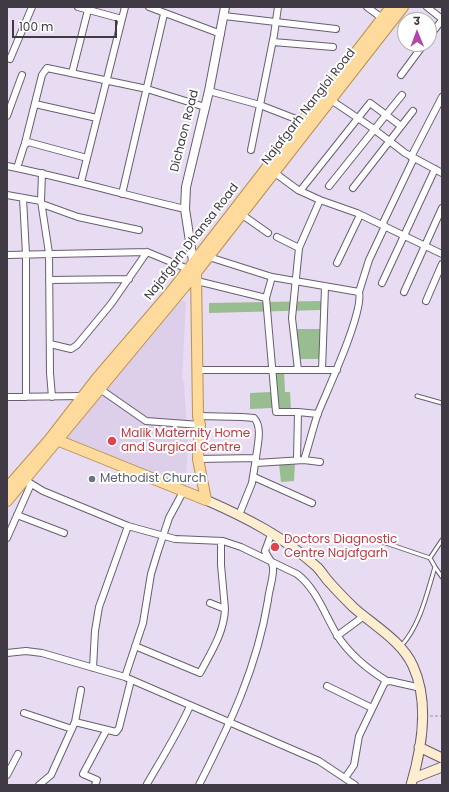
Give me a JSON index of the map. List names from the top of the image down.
{
  "streets": {
    "main road": ["Najafgarh Nangloi Road", "Dichaon Road", "Najafgarh Dhansa Road"]
  },
  "crossings": [
    ["Najafgarh Nangloi Road", "Dichaon Road"],
    ["Najafgarh Nangloi Road", "Najafgarh Dhansa Road"],
    ["Dichaon Road", "Najafgarh Dhansa Road"]
  ],
  "places": ["Malik Maternity Home and Surgical Centre", "Methodist Church", "Doctors Diagnostic Centre Najafgarh"],
  "scale_bar": "100 m",
  "north": "top"
}
